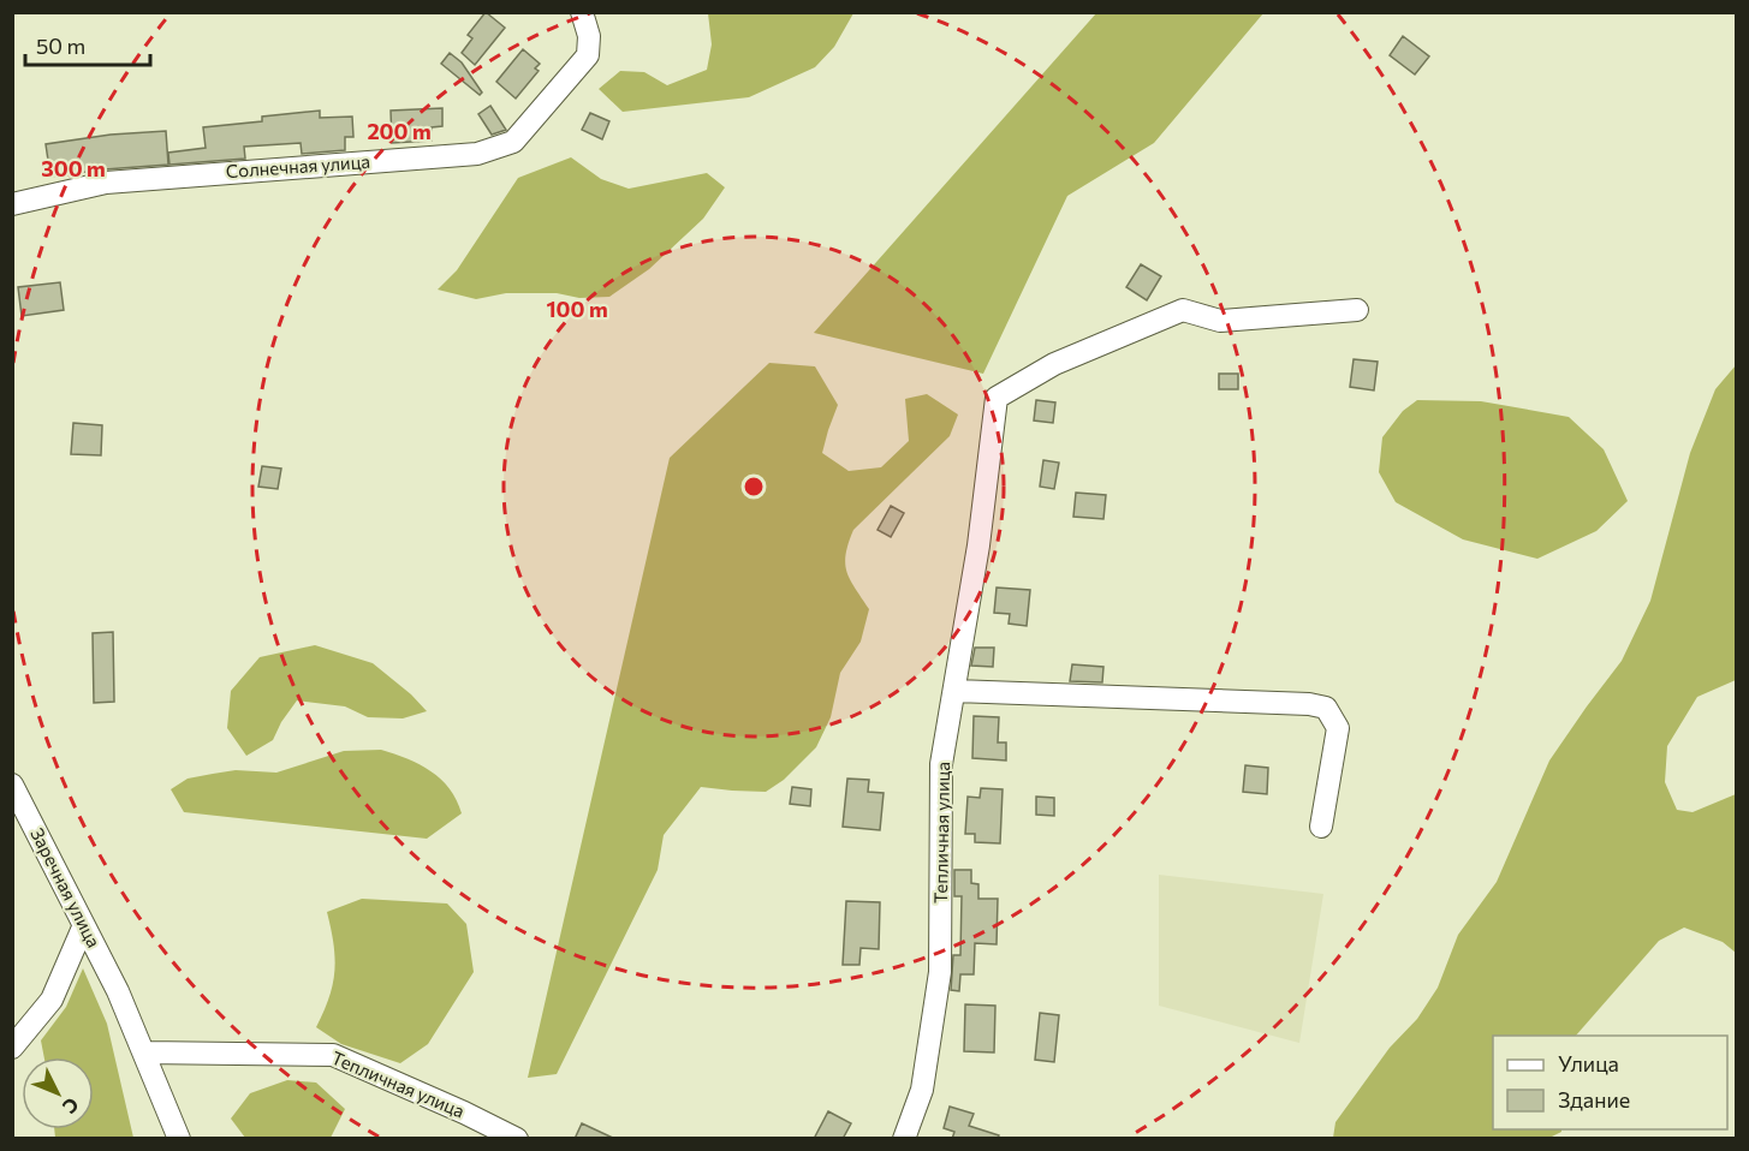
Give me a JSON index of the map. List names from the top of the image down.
{
  "streets": {
    "street": ["Солнечная улица", "Тепличная улица", "Заречная улица"]
  },
  "crossings": [
    ["Тепличная улица", "Заречная улица"]
  ],
  "legend": ["Улица", "Здание"],
  "scale_bar": "50 m",
  "north": "bottom right",
  "rings": ["200 m", "300 m", "100 m"]
}
